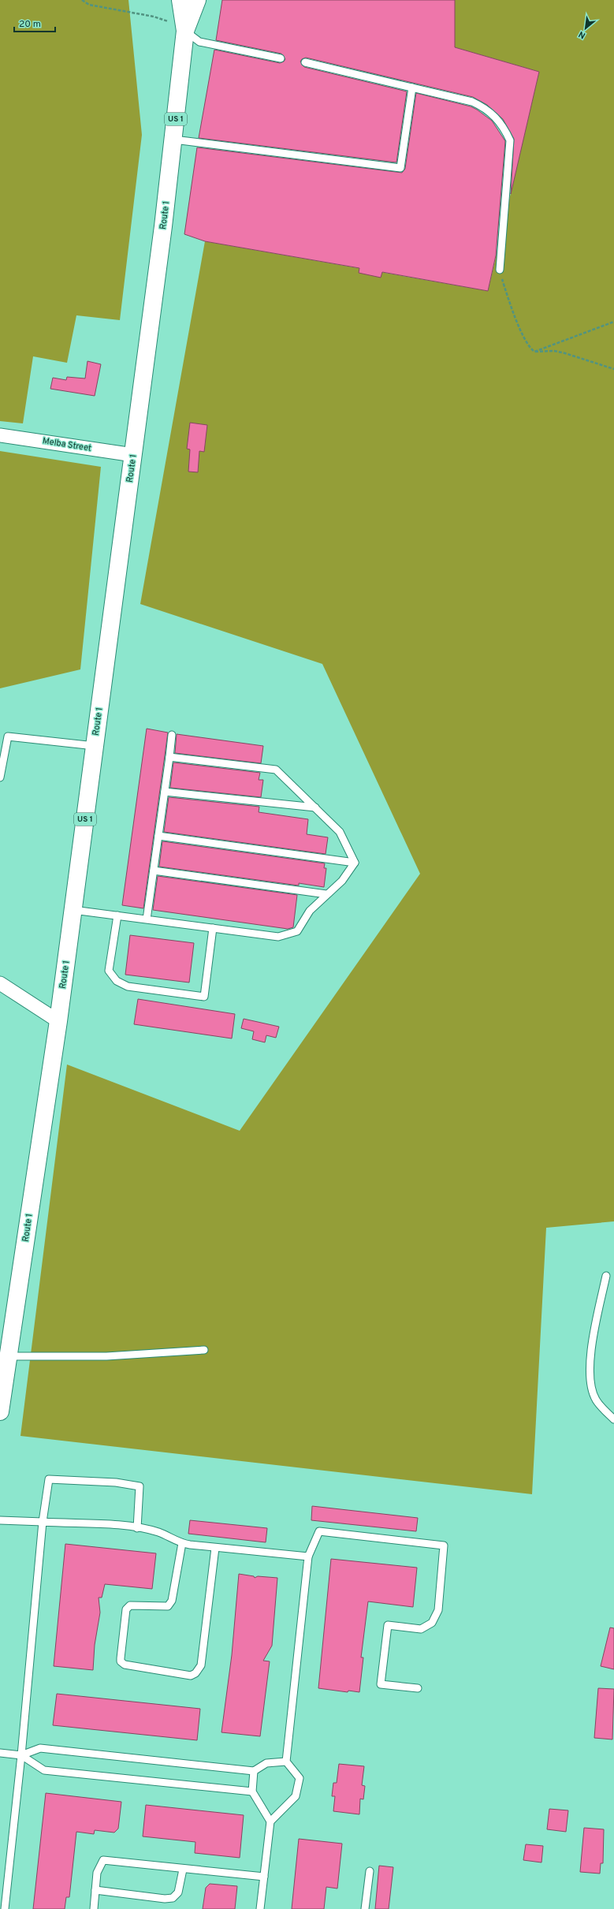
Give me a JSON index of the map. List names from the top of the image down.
{
  "streets": {
    "main road": ["US 1", "Route 1"],
    "street": ["Melba Street"]
  },
  "crossings": [
    ["Route 1", "Melba Street"]
  ],
  "scale_bar": "20 m",
  "north": "bottom left"
}
